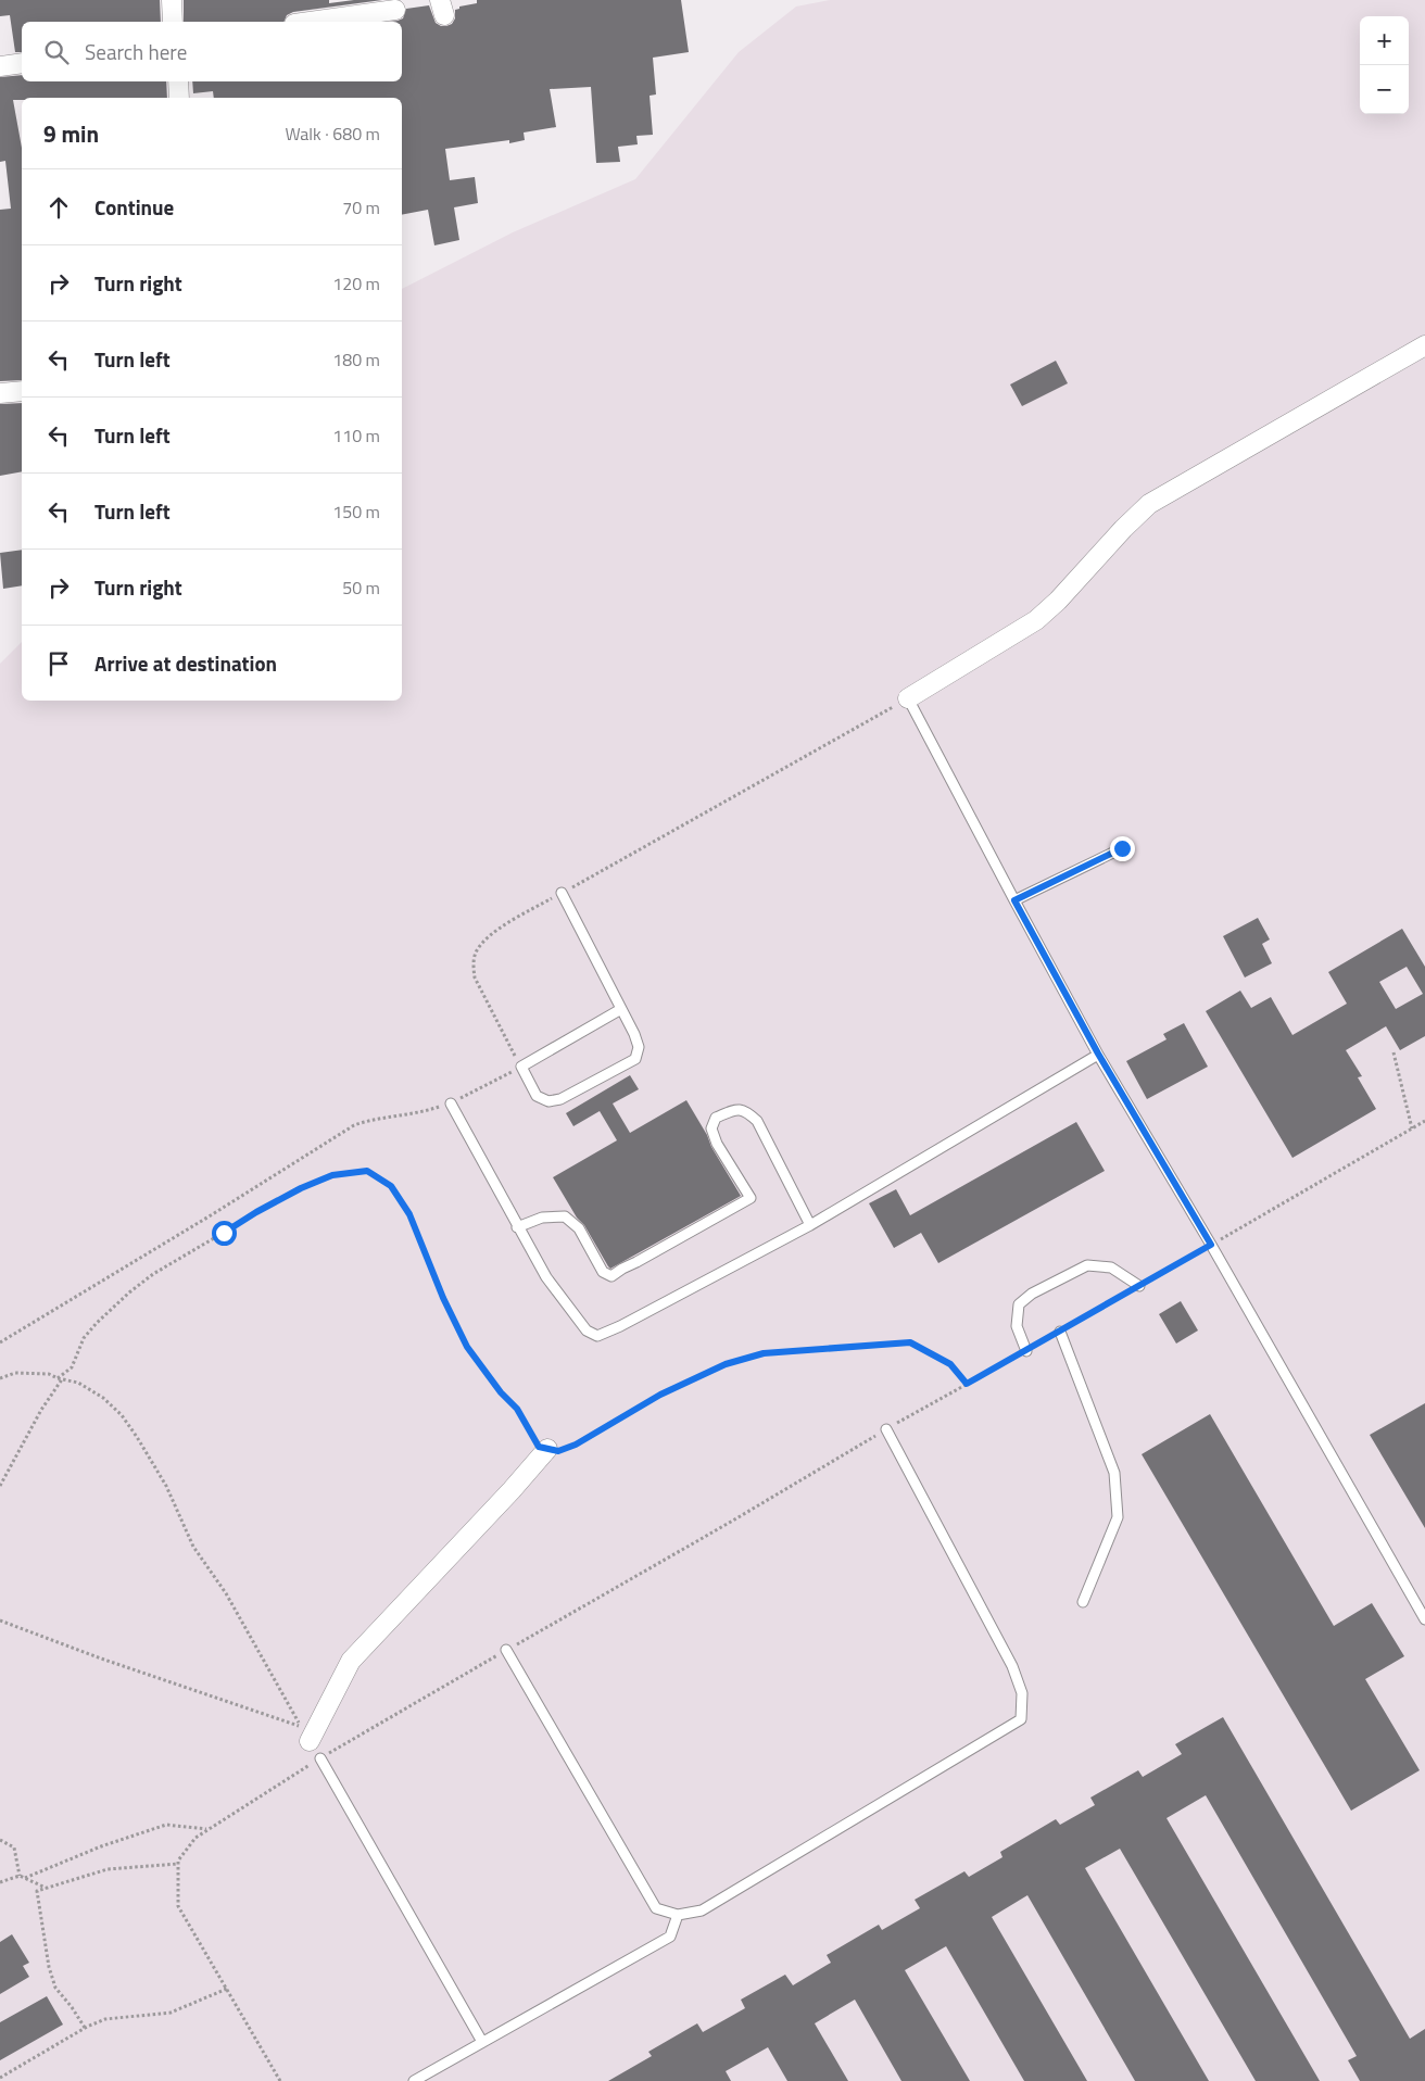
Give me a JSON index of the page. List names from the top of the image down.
{
  "page": {
    "map_buttons": ["+", "−"],
    "search": "Search here",
    "heading": ["9 min", "Walk · 680 m"],
    "list": [
      ["Continue", "70 m"],
      ["Turn right", "120 m"],
      ["Turn left", "180 m"],
      ["Turn left", "110 m"],
      ["Turn left", "150 m"],
      ["Turn right", "50 m"],
      "Arrive at destination"
    ]
  }
}
